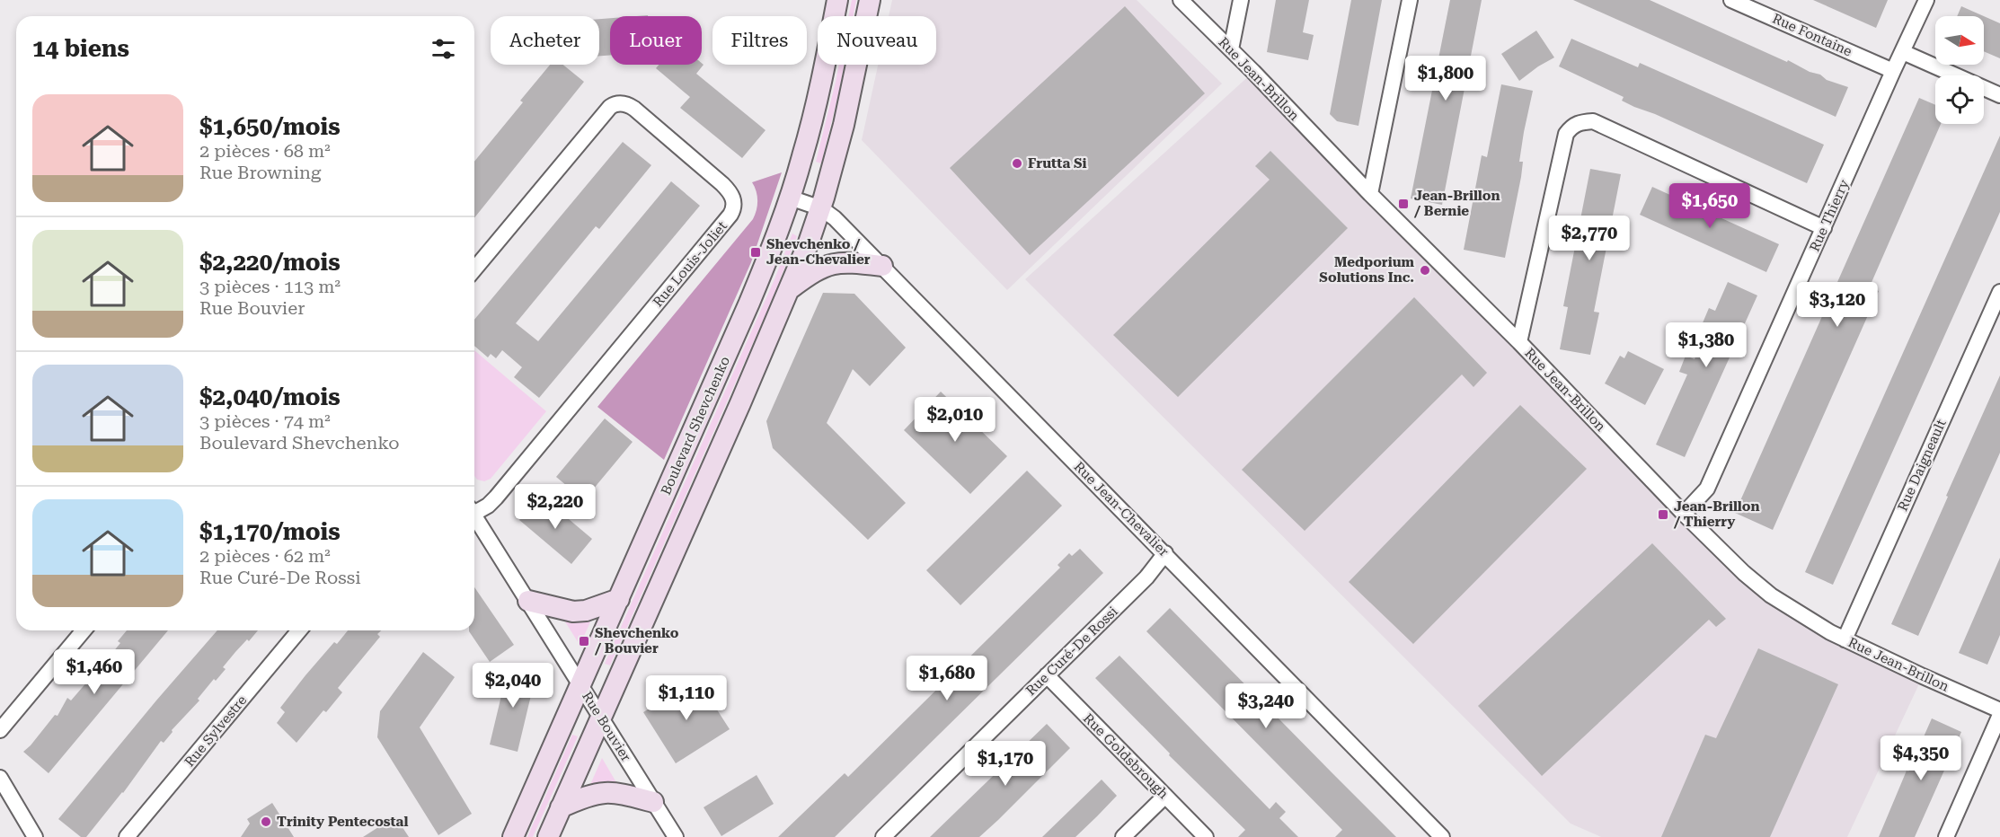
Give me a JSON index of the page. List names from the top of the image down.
{
  "streets": {
    "street": [
      "Rue Fontaine",
      "Rue Jean-Brillon",
      "Rue Thierry",
      "Rue Louis-Joliet",
      "Boulevard Shevchenko",
      "Rue Daigneault",
      "Rue Jean-Chevalier",
      "Rue Curé-De Rossi",
      "Rue Bouvier",
      "Rue Sylvestre",
      "Rue Goldsbrough"
    ]
  },
  "crossings": [
    ["Rue Fontaine", "Rue Thierry"],
    ["Rue Jean-Brillon", "Rue Thierry"],
    ["Rue Jean-Brillon", "Rue Daigneault"],
    ["Boulevard Shevchenko", "Rue Jean-Chevalier"],
    ["Boulevard Shevchenko", "Rue Bouvier"],
    ["Rue Jean-Chevalier", "Rue Curé-De Rossi"],
    ["Rue Curé-De Rossi", "Rue Goldsbrough"]
  ],
  "places": {
    "other": ["Frutta Si", "Medporium Solutions Inc.", "Trinity Pentecostal"],
    "transit": [
      "Jean-Brillon / Bernie",
      "Shevchenko / Jean-Chevalier",
      "Jean-Brillon / Thierry",
      "Shevchenko / Bouvier"
    ]
  },
  "north": "right",
  "page": {
    "chip": [
      "Acheter",
      "Louer",
      "Filtres",
      "Nouveau"
    ],
    "heading": "14 biens",
    "price": [
      "$1,800",
      "$1,650",
      "$2,770",
      "$3,120",
      "$1,380",
      "$2,010",
      "$2,220",
      "$1,460",
      "$1,680",
      "$2,040",
      "$1,110",
      "$3,240",
      "$4,350",
      "$1,170"
    ],
    "list": [
      {
        "name": "$1,650/mois",
        "note": "2 pièces · 68 m² · Rue Browning"
      },
      {
        "name": "$2,220/mois",
        "note": "3 pièces · 113 m² · Rue Bouvier"
      },
      {
        "name": "$2,040/mois",
        "note": "3 pièces · 74 m² · Boulevard Shevchenko"
      },
      {
        "name": "$1,170/mois",
        "note": "2 pièces · 62 m² · Rue Curé-De Rossi"
      }
    ]
  }
}
